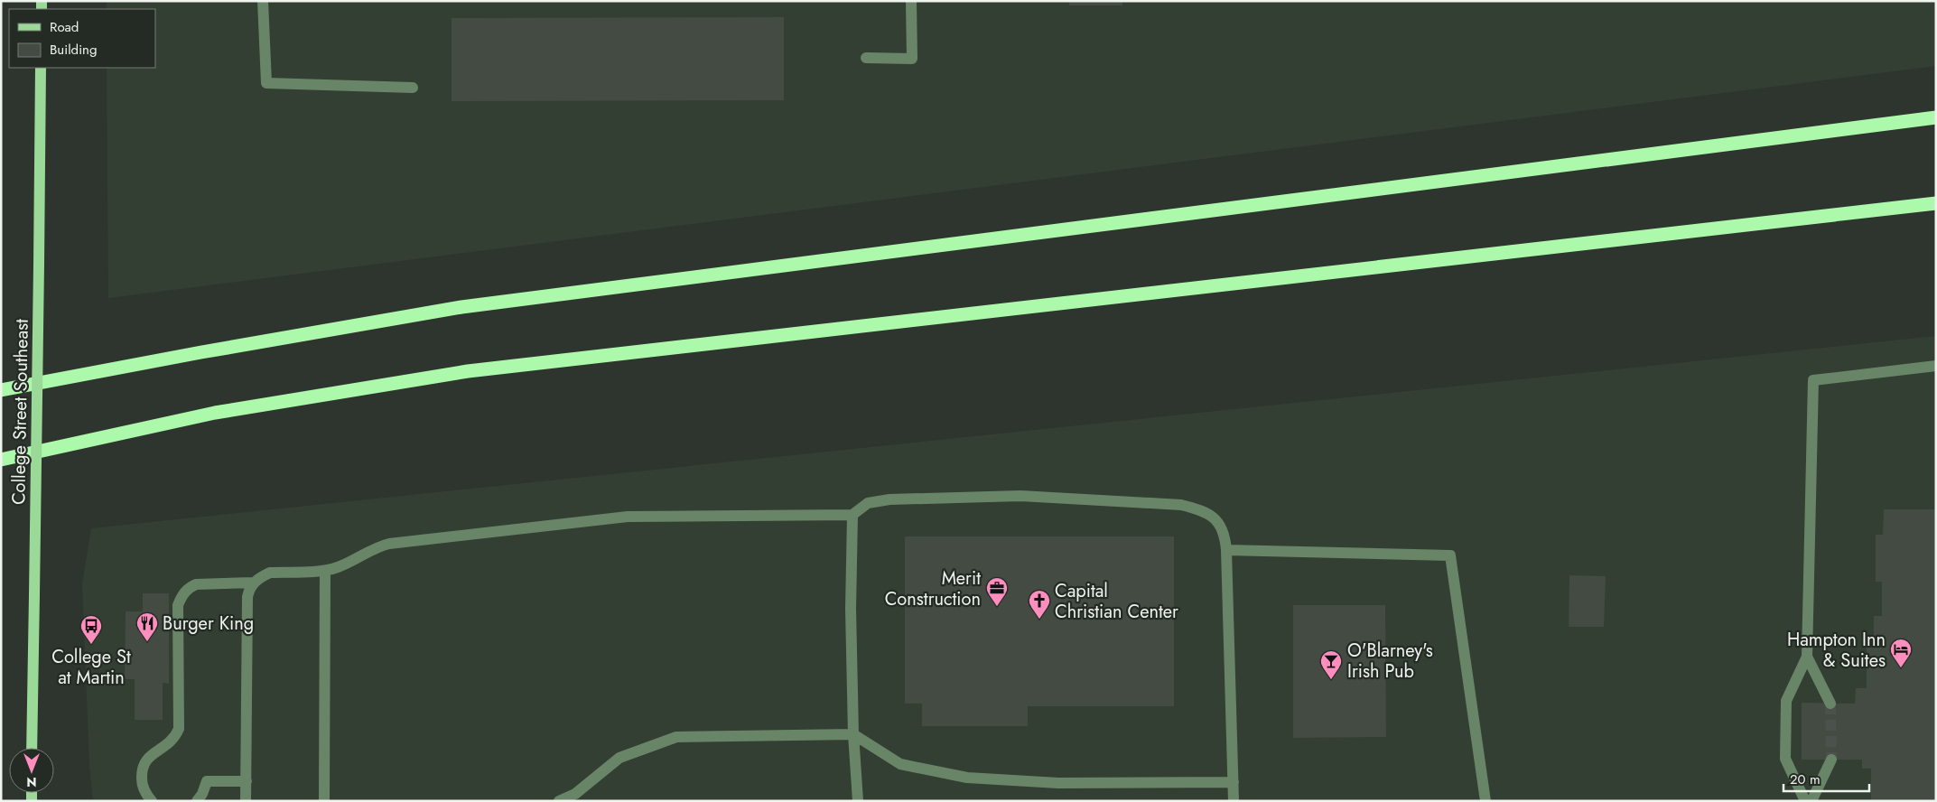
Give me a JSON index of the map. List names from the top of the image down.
{
  "streets": {
    "main road": ["College Street Southeast"]
  },
  "places": {
    "office": ["Merit Construction"],
    "church": ["Capital Christian Center"],
    "restaurant": ["Burger King"],
    "bus stop": ["College St at Martin"],
    "hotel": ["Hampton Inn & Suites"],
    "bar": ["O'Blarney's Irish Pub"]
  },
  "legend": ["Road", "Building"],
  "scale_bar": "20 m",
  "north": "bottom"
}
